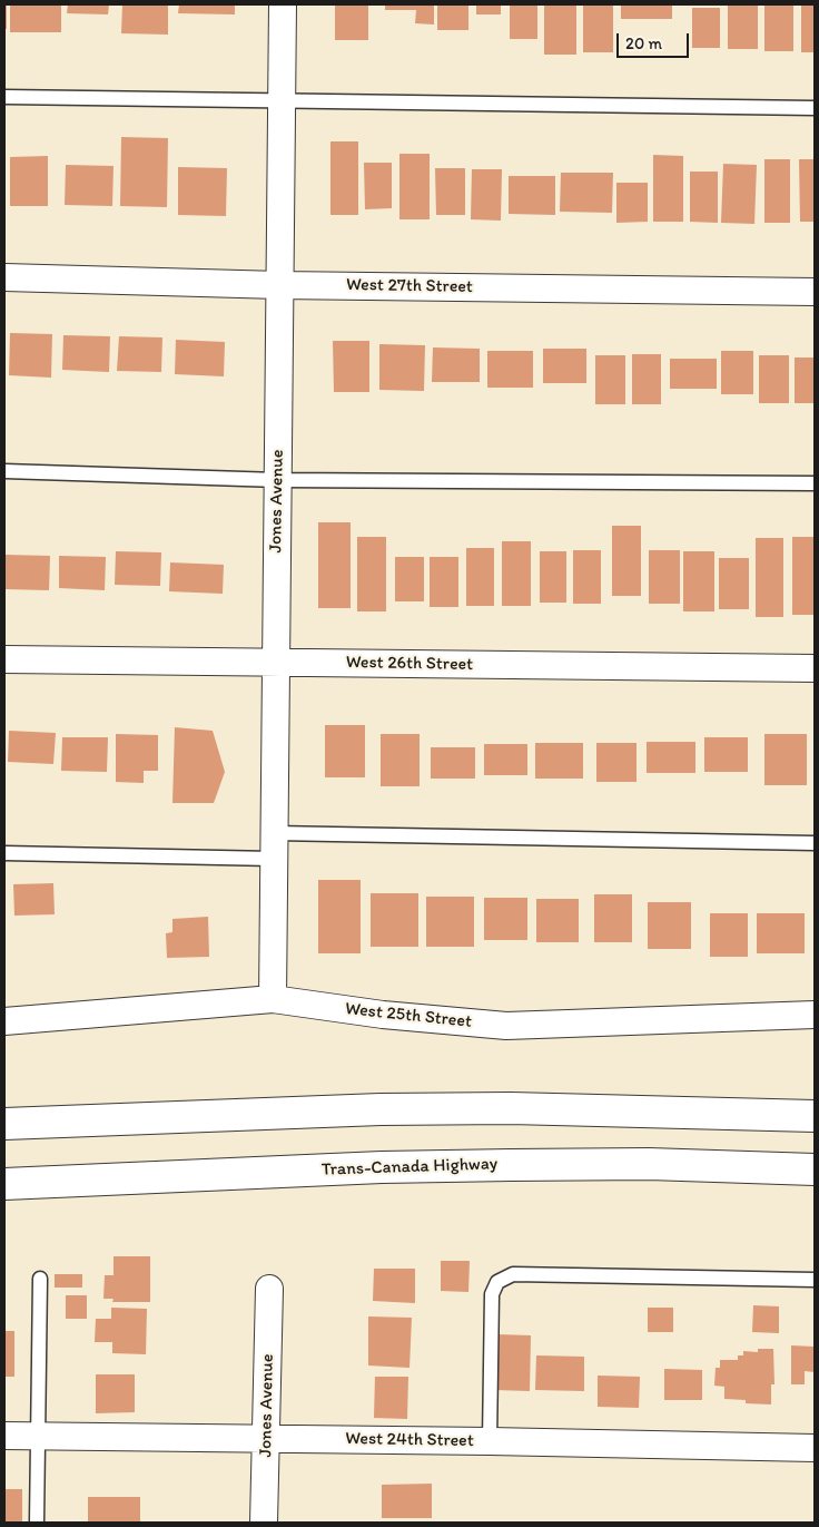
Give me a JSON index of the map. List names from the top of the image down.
{
  "streets": {
    "highway": ["Trans-Canada Highway"],
    "street": [
      "West 27th Street",
      "Jones Avenue",
      "West 26th Street",
      "West 25th Street",
      "West 24th Street"
    ]
  },
  "crossings": [
    ["West 27th Street", "Jones Avenue"],
    ["Jones Avenue", "West 26th Street"],
    ["Jones Avenue", "West 25th Street"],
    ["Jones Avenue", "West 24th Street"]
  ],
  "scale_bar": "20 m"
}
